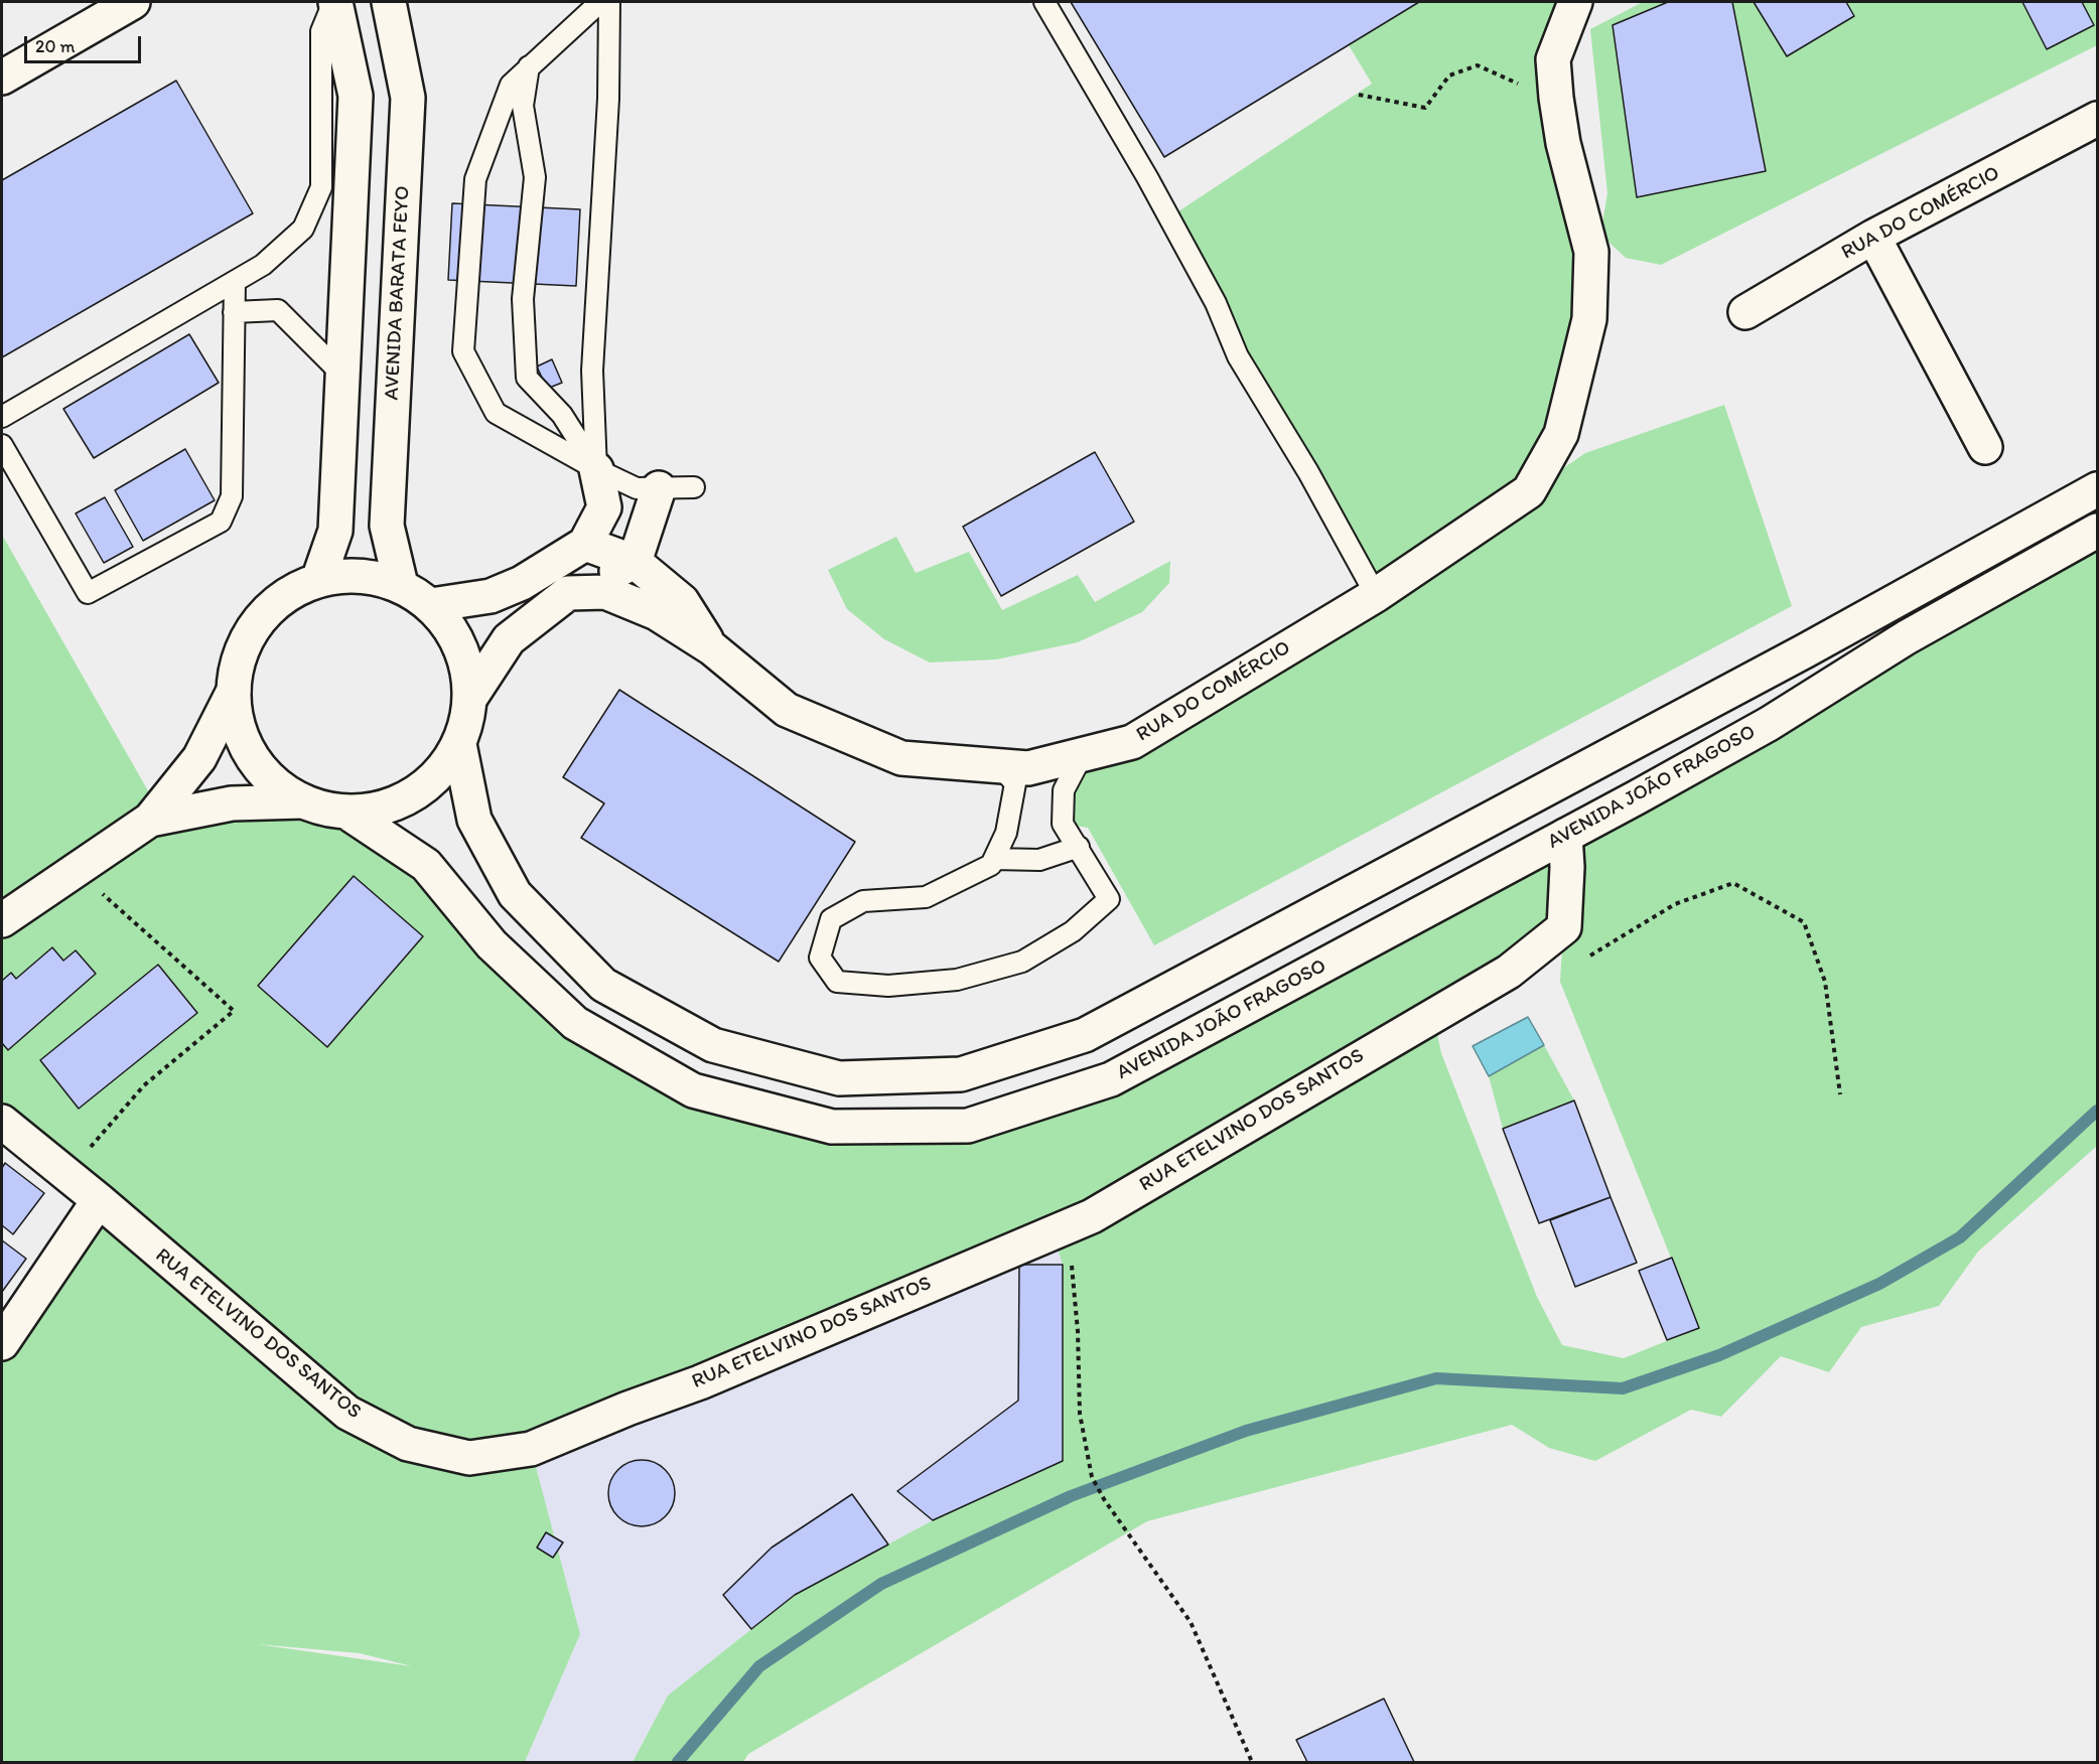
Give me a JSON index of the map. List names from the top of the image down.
{
  "streets": {
    "main road": [
      "RUA DO COMÉRCIO",
      "AVENIDA BARATA FEYO",
      "AVENIDA JOÃO FRAGOSO",
      "RUA ETELVINO DOS SANTOS"
    ]
  },
  "crossings": [
    ["AVENIDA JOÃO FRAGOSO", "RUA ETELVINO DOS SANTOS"]
  ],
  "scale_bar": "20 m"
}
